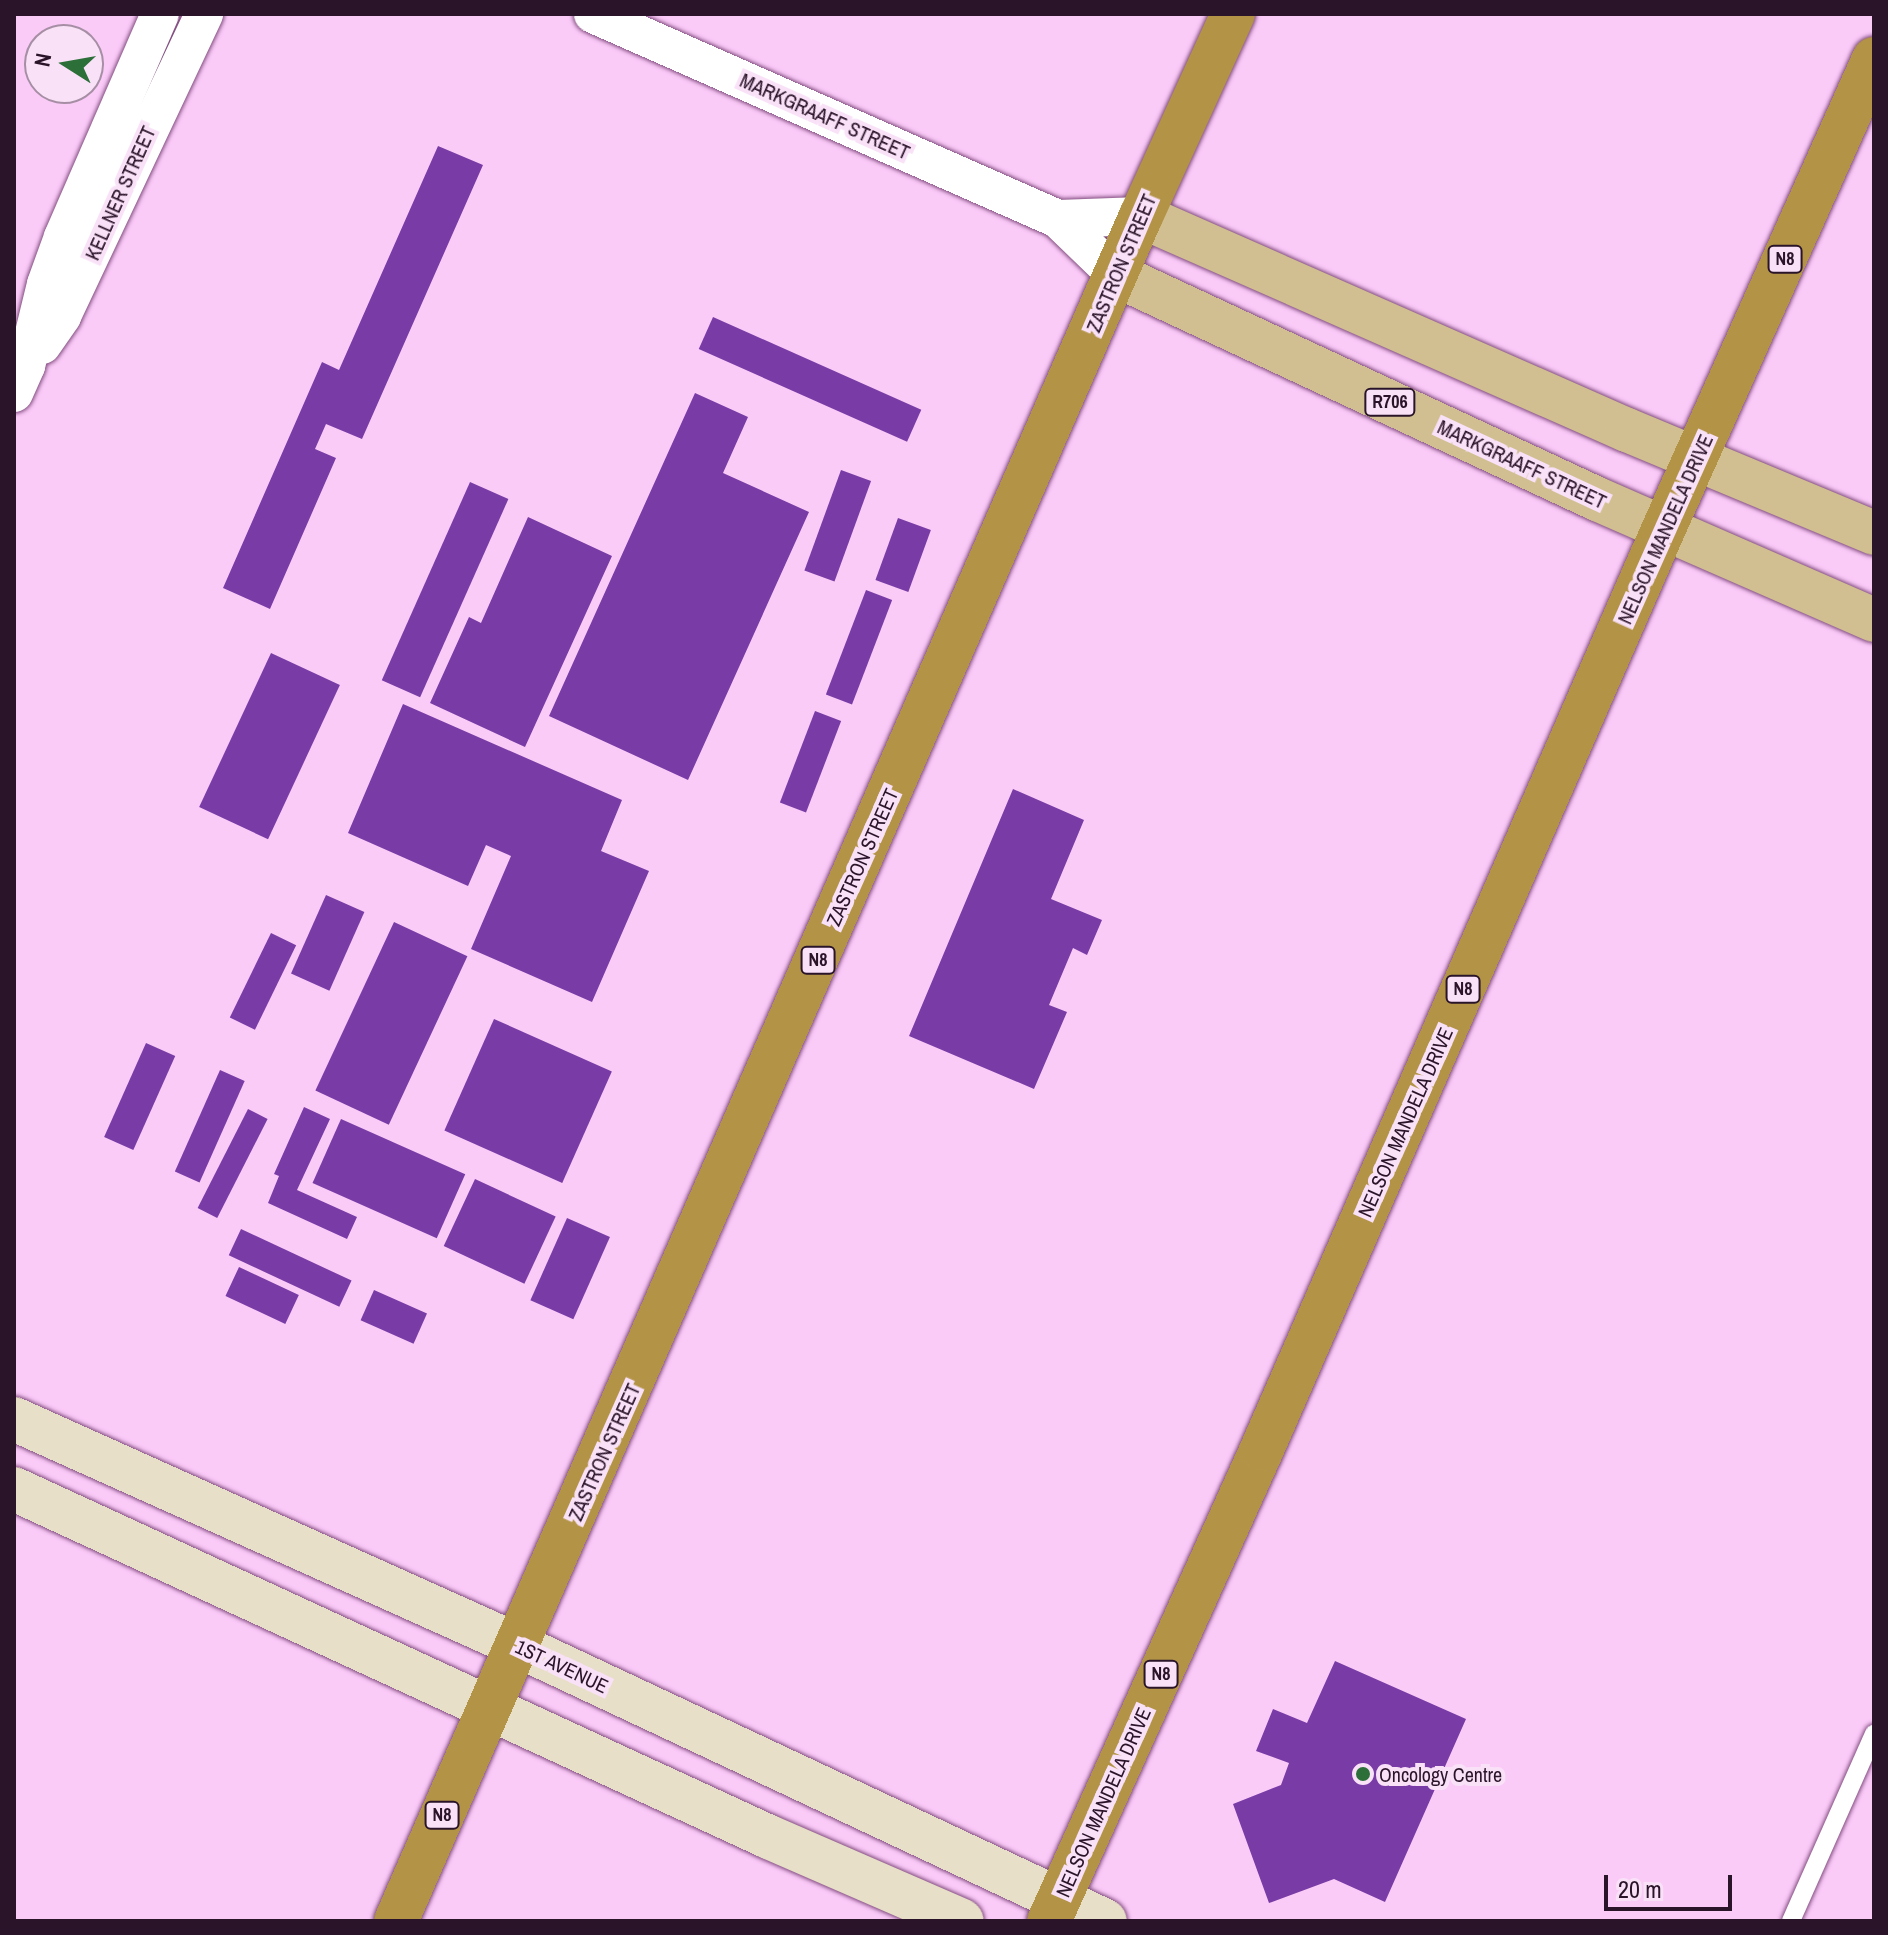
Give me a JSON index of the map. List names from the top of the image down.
{
  "streets": {
    "highway": ["N8", "ZASTRON STREET", "NELSON MANDELA DRIVE"],
    "main road": ["MARKGRAAFF STREET", "R706"],
    "street": ["KELLNER STREET", "1ST AVENUE"]
  },
  "crossings": [
    ["MARKGRAAFF STREET", "ZASTRON STREET"],
    ["MARKGRAAFF STREET", "NELSON MANDELA DRIVE"],
    ["ZASTRON STREET", "1ST AVENUE"],
    ["NELSON MANDELA DRIVE", "1ST AVENUE"]
  ],
  "places": ["Oncology Centre"],
  "scale_bar": "20 m",
  "north": "left"
}
